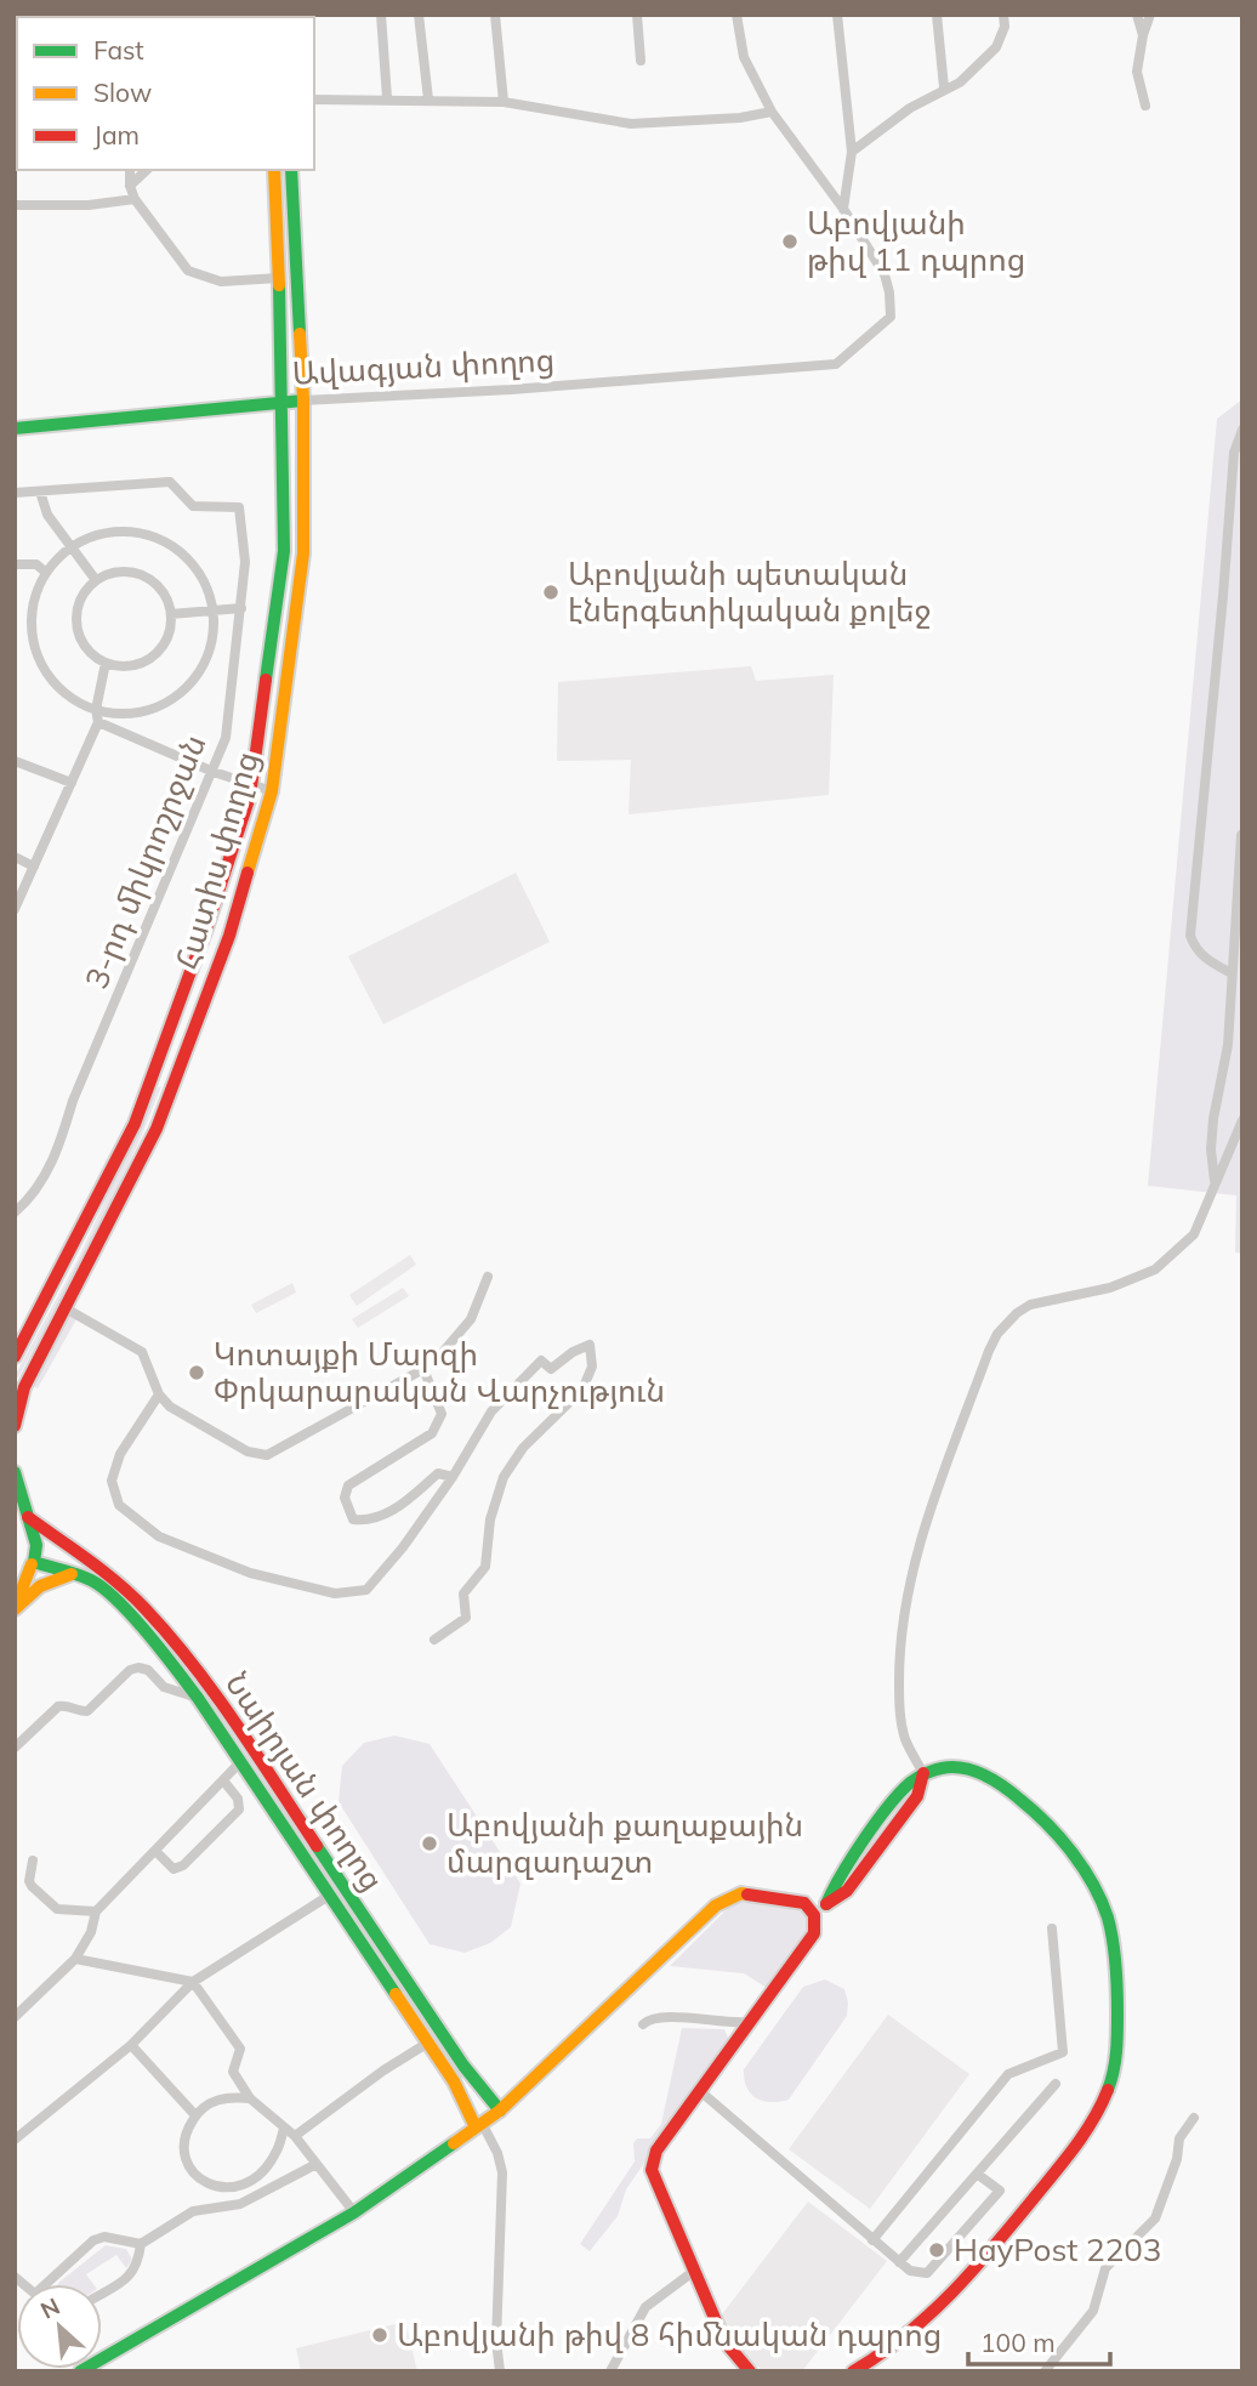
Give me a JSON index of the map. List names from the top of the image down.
{
  "streets": {
    "street": [
      "Ավագյան փողոց",
      "Հատիս փողոց",
      "3-րդ միկրոշրջան",
      "Նաիրյան փողոց"
    ]
  },
  "crossings": [
    ["Ավագյան փողոց", "Հատիս փողոց"]
  ],
  "places": [
    "Աբովյանի թիվ 11 դպրոց",
    "Աբովյանի պետական էներգետիկական քոլեջ",
    "Կոտայքի Մարզի Փրկարարական Վարչություն",
    "Աբովյանի քաղաքային մարզադաշտ",
    "HayPost 2203",
    "Աբովյանի թիվ 8 հիմնական դպրոց"
  ],
  "legend": ["Fast", "Slow", "Jam"],
  "scale_bar": "100 m",
  "north": "top left"
}
